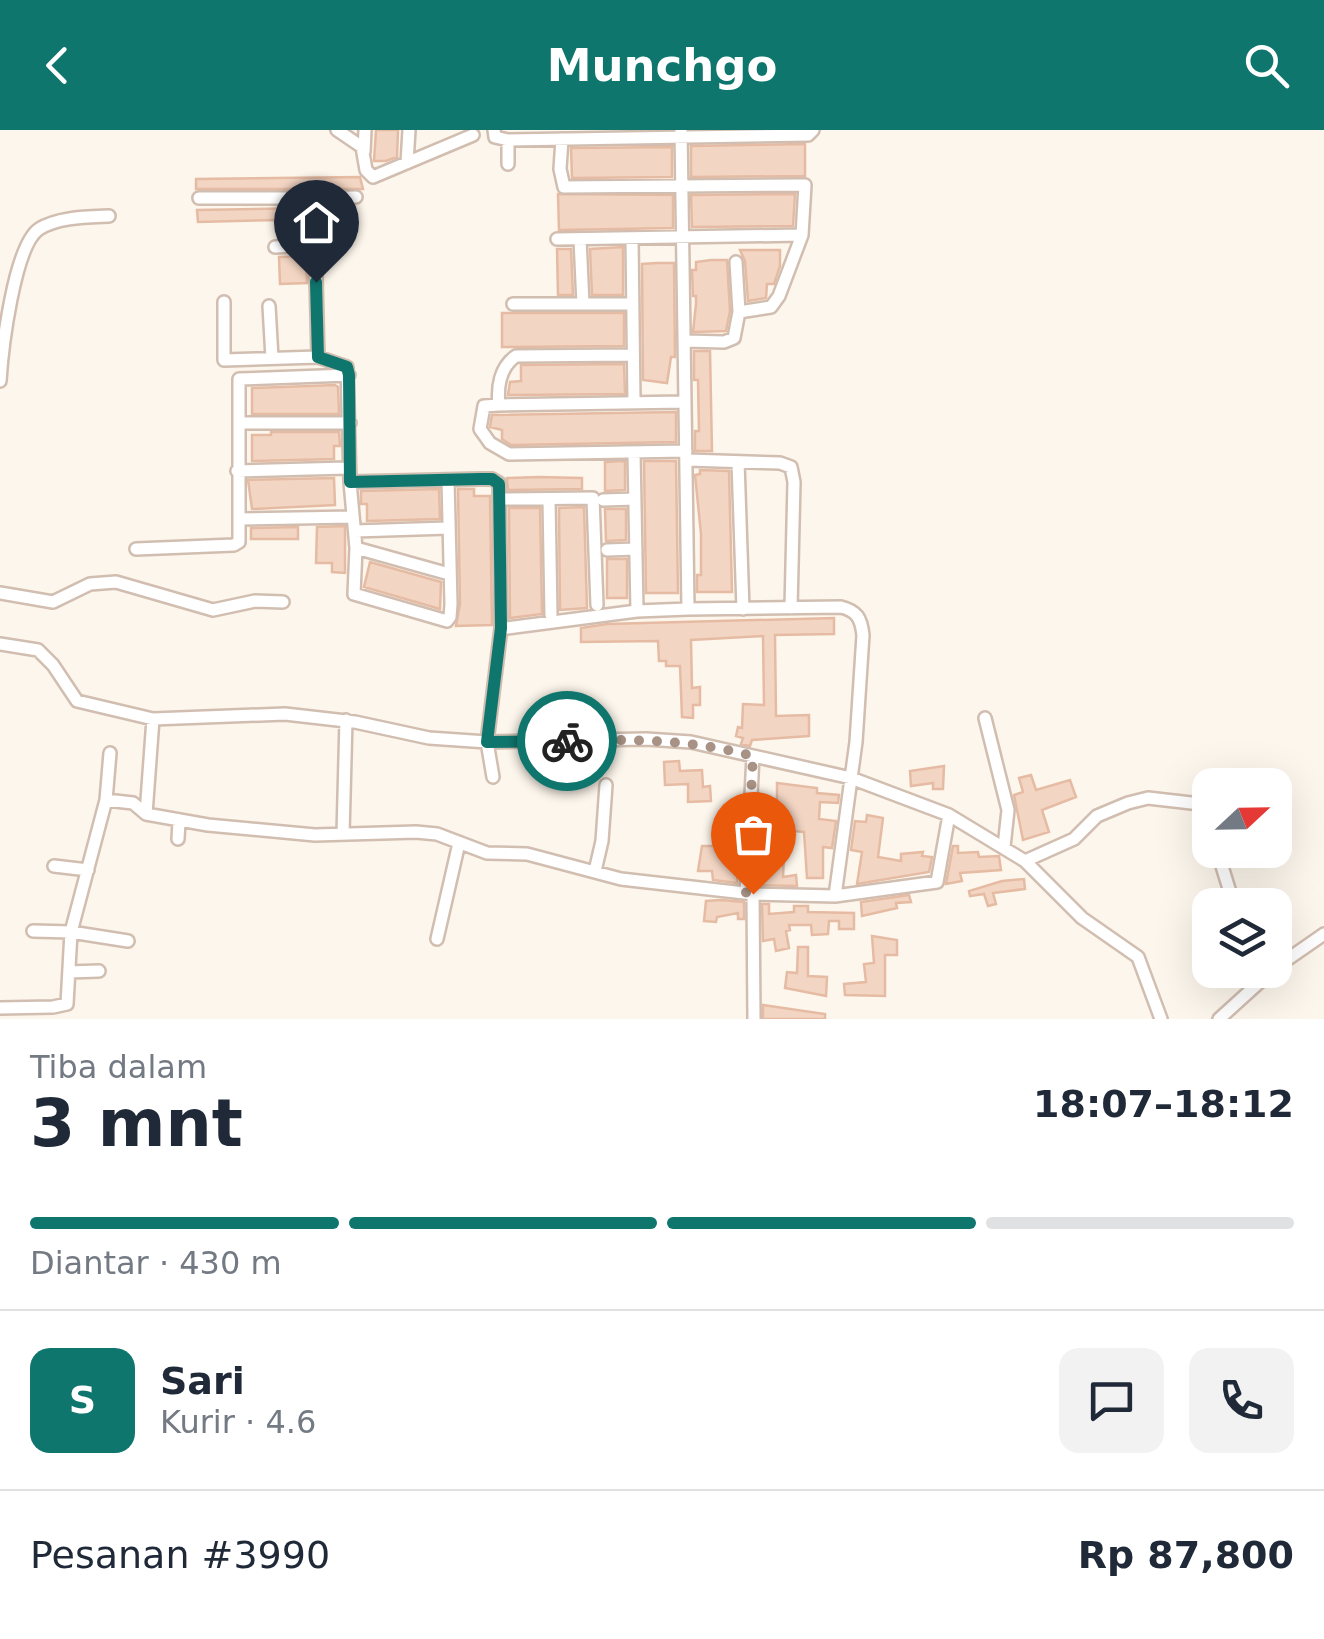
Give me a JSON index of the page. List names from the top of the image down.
{
  "north": "right",
  "page": {
    "header": "Munchgo",
    "heading": ["3 mnt", "Tiba dalam", "18:07–18:12"],
    "panel": [
      "Sari",
      "Kurir · 4.6",
      "Pesanan #3990",
      "Rp 87,800"
    ],
    "bar": "Diantar · 430 m",
    "round": "S"
  }
}
